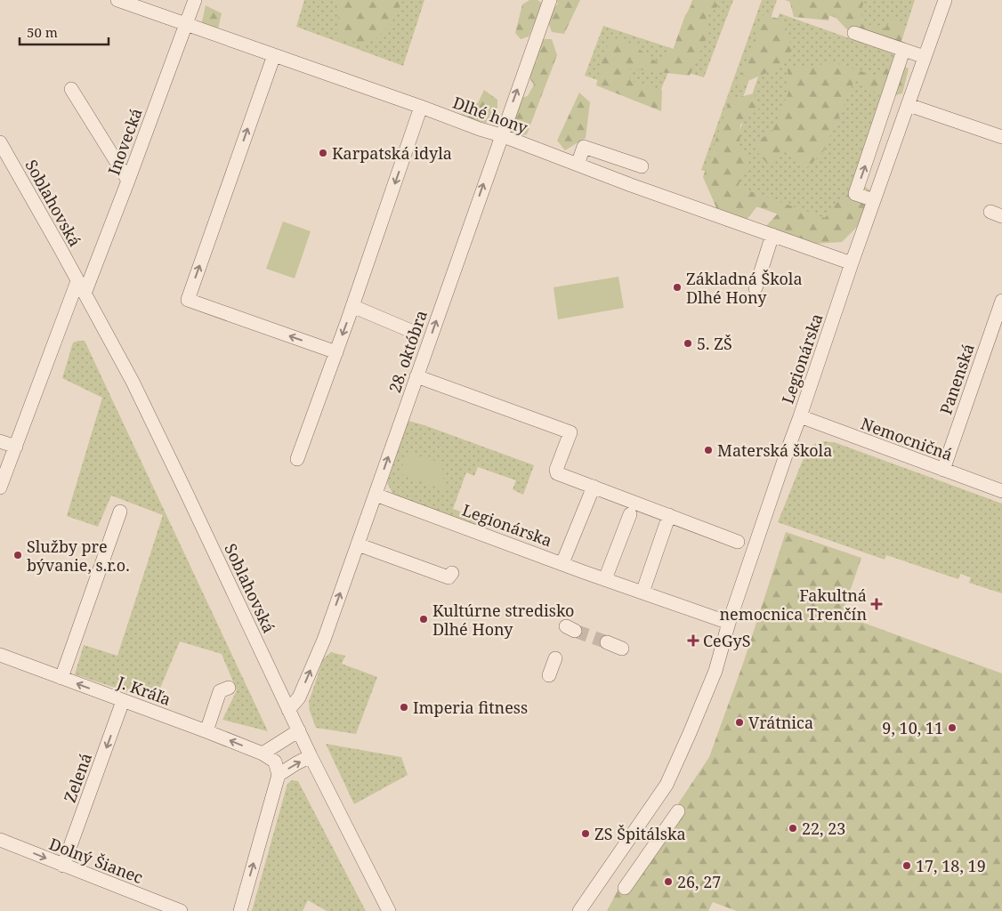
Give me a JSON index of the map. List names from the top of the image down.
{
  "streets": {
    "street": [
      "Dlhé hony",
      "Inovecká",
      "Soblahovská",
      "28. októbra",
      "Legionárska",
      "Panenská",
      "Nemocničná",
      "J. Kráľa",
      "Zelená",
      "Dolný Šianec"
    ]
  },
  "crossings": [
    ["Dlhé hony", "Inovecká"],
    ["Dlhé hony", "28. októbra"],
    ["Dlhé hony", "Legionárska"],
    ["Inovecká", "Soblahovská"],
    ["Soblahovská", "28. októbra"],
    ["28. októbra", "Legionárska"],
    ["Legionárska", "Nemocničná"],
    ["Panenská", "Nemocničná"],
    ["J. Kráľa", "Zelená"],
    ["Zelená", "Dolný Šianec"]
  ],
  "one_way": ["J. Kráľa", "Zelená", "Dolný Šianec"],
  "places": {
    "other": [
      "Karpatská idyla",
      "Základná Škola Dlhé Hony",
      "5. ZŠ",
      "Materská škola",
      "Služby pre bývanie, s.r.o.",
      "Kultúrne stredisko Dlhé Hony",
      "Imperia fitness",
      "Vrátnica",
      "9, 10, 11",
      "22, 23",
      "ZS Špitálska",
      "17, 18, 19",
      "26, 27"
    ],
    "health": ["Fakultná nemocnica Trenčín", "CeGyS"]
  },
  "scale_bar": "50 m"
}
